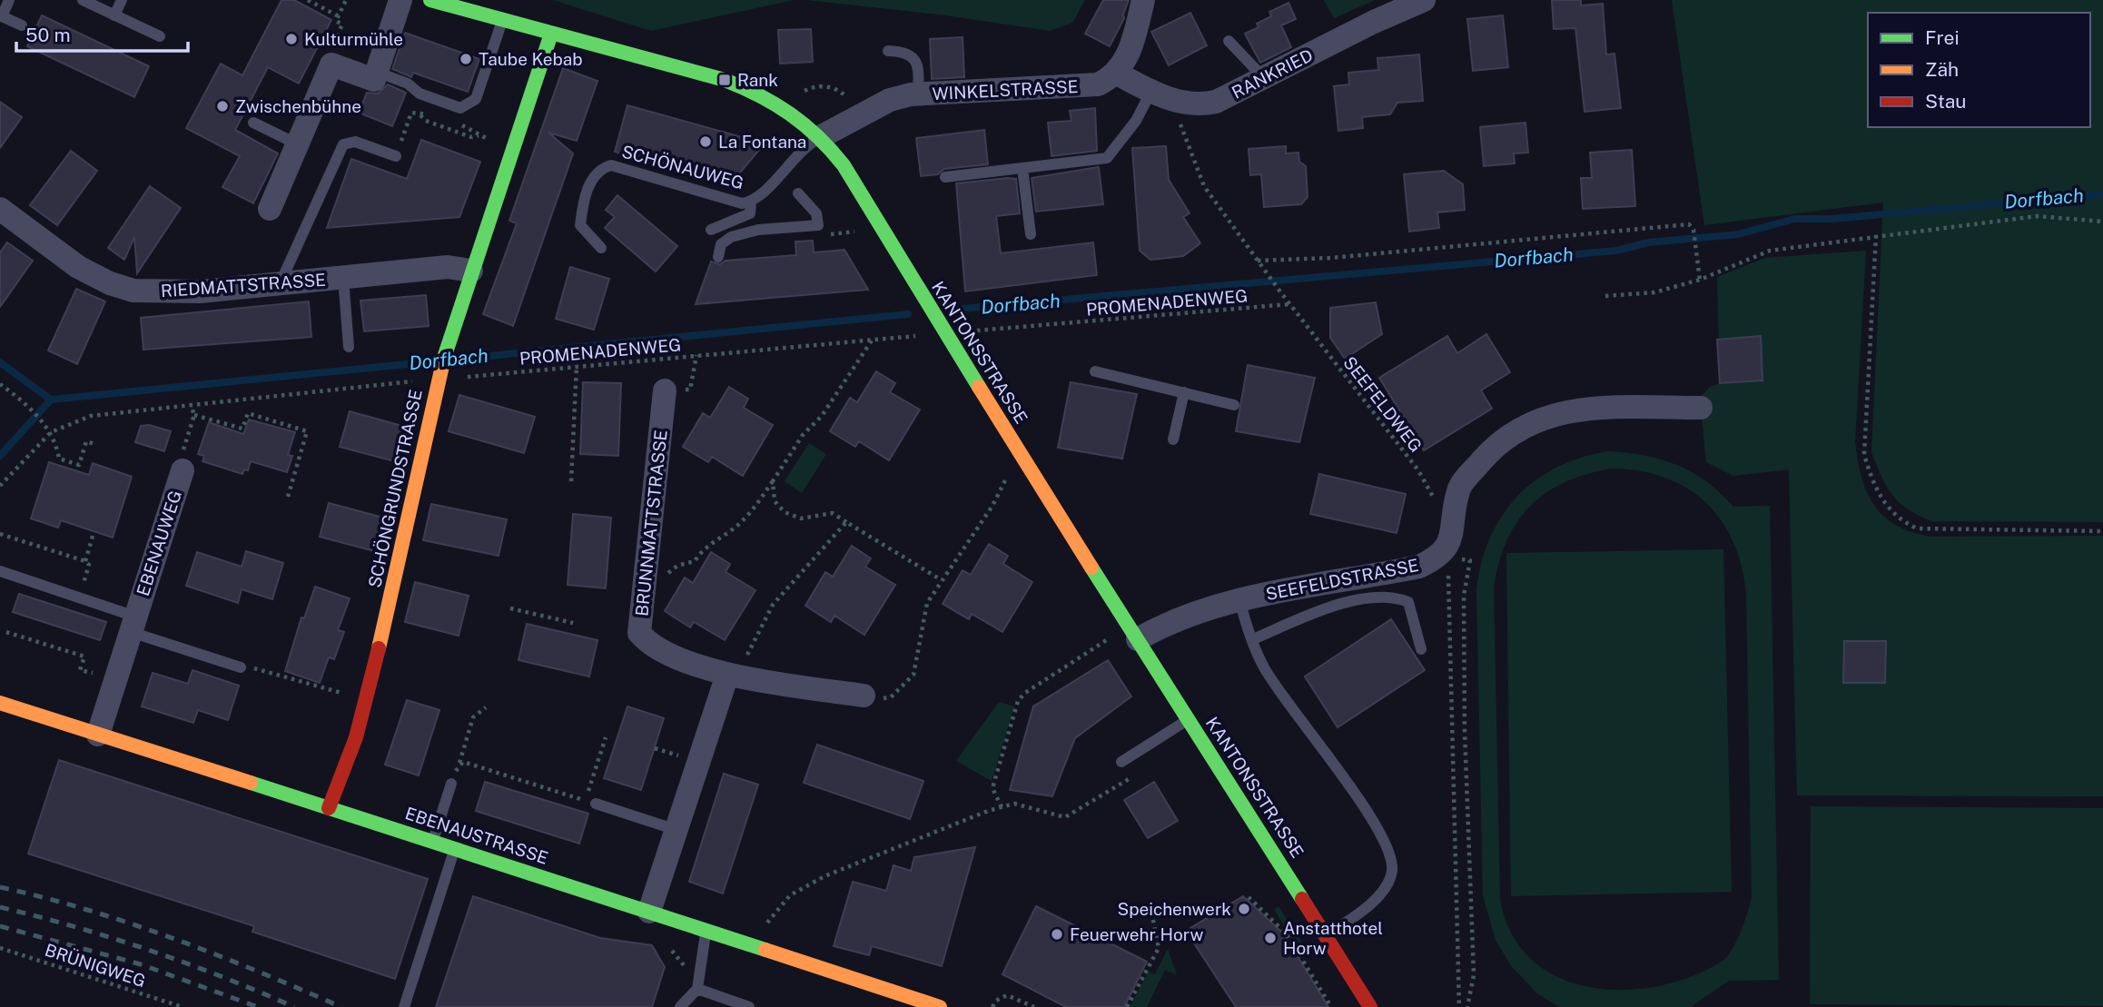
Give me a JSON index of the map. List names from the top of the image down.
{
  "streets": {
    "street": [
      "RANKRIED",
      "WINKELSTRASSE",
      "RIEDMATTSTRASSE",
      "KANTONSSTRASSE",
      "SCHÖNGRUNDSTRASSE",
      "BRUNNMATTSTRASSE",
      "EBENAUWEG",
      "SEEFELDSTRASSE",
      "EBENAUSTRASSE"
    ],
    "lane": ["SCHÖNAUWEG"],
    "path": ["PROMENADENWEG", "SEEFELDWEG", "BRÜNIGWEG"]
  },
  "crossings": [
    ["RANKRIED", "WINKELSTRASSE"],
    ["WINKELSTRASSE", "SCHÖNAUWEG"],
    ["WINKELSTRASSE", "KANTONSSTRASSE"],
    ["SCHÖNAUWEG", "KANTONSSTRASSE"],
    ["RIEDMATTSTRASSE", "SCHÖNGRUNDSTRASSE"],
    ["PROMENADENWEG", "SEEFELDWEG"],
    ["PROMENADENWEG", "SCHÖNGRUNDSTRASSE"],
    ["KANTONSSTRASSE", "SCHÖNGRUNDSTRASSE"],
    ["KANTONSSTRASSE", "SEEFELDSTRASSE"],
    ["SEEFELDWEG", "SEEFELDSTRASSE"],
    ["SCHÖNGRUNDSTRASSE", "EBENAUSTRASSE"],
    ["EBENAUWEG", "EBENAUSTRASSE"]
  ],
  "water": ["Dorfbach"],
  "places": {
    "other": [
      "Kulturmühle",
      "Taube Kebab",
      "Zwischenbühne",
      "La Fontana",
      "Speichenwerk",
      "Feuerwehr Horw",
      "Anstatthotel Horw"
    ],
    "transit": ["Rank"]
  },
  "legend": ["Frei", "Zäh", "Stau"],
  "scale_bar": "50 m"
}
